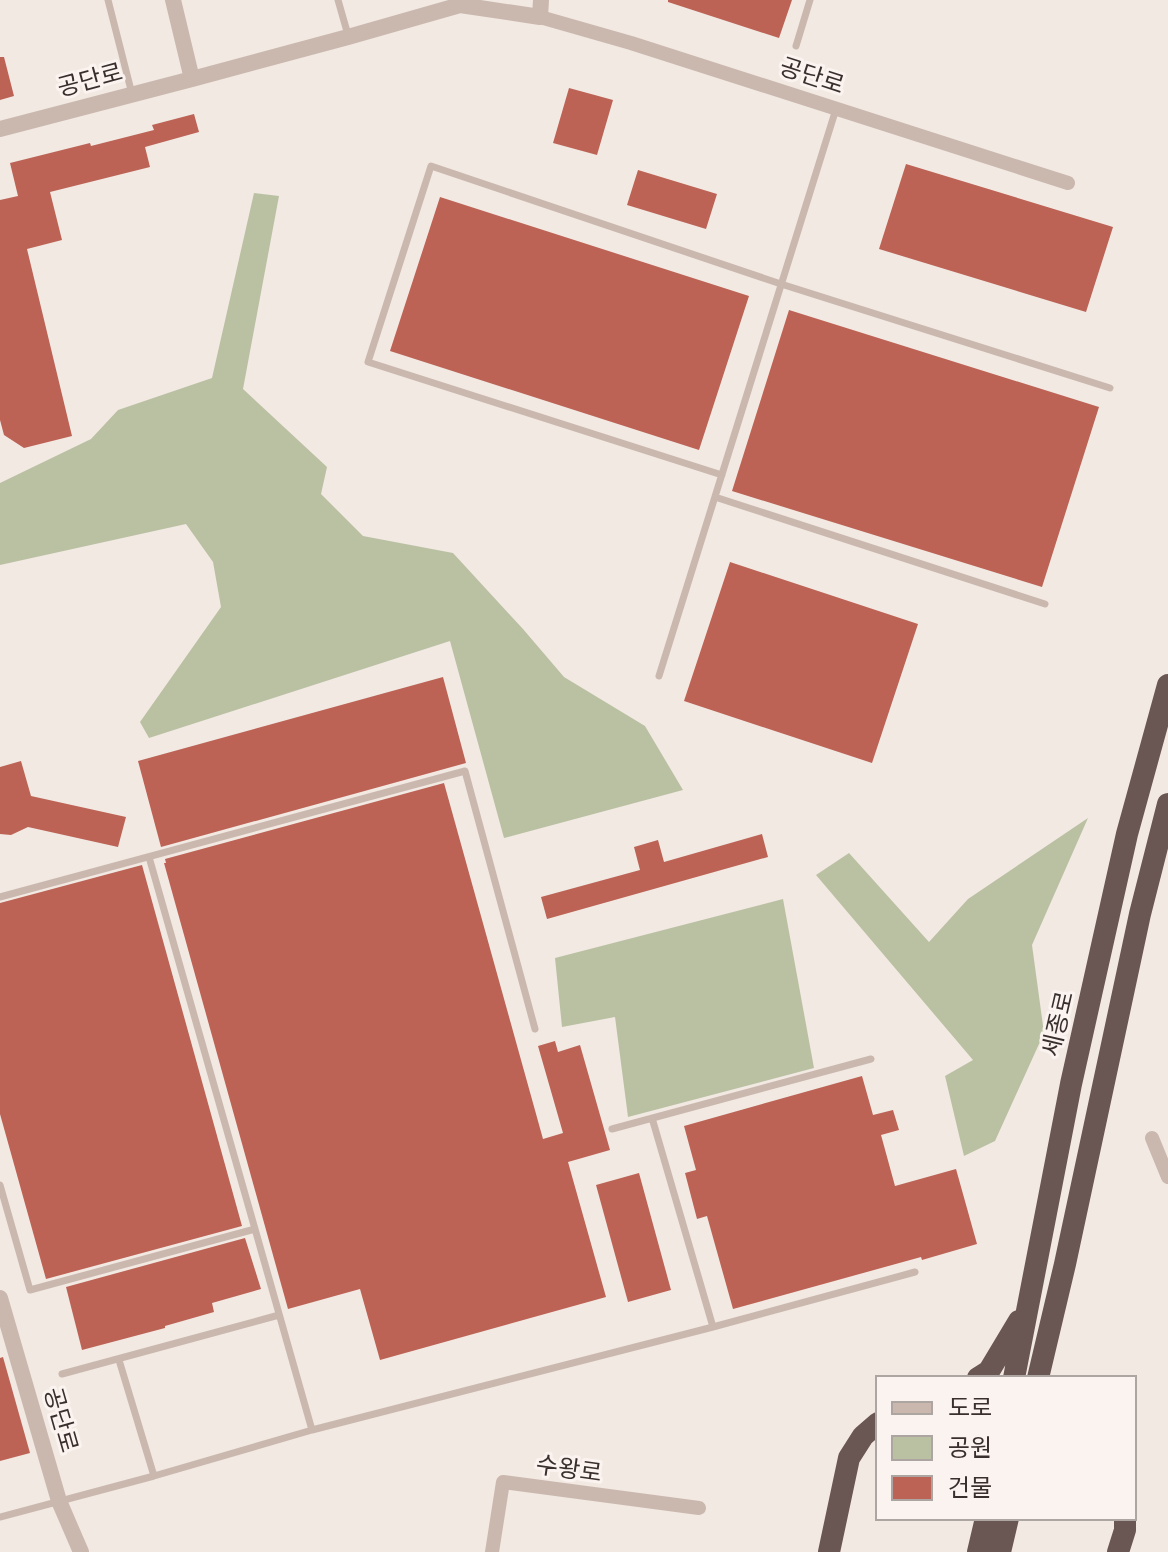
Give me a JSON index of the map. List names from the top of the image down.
{
  "streets": {
    "highway": ["세종로"],
    "street": ["공단로", "수왕로"]
  },
  "legend": ["도로", "공원", "건물"]
}
